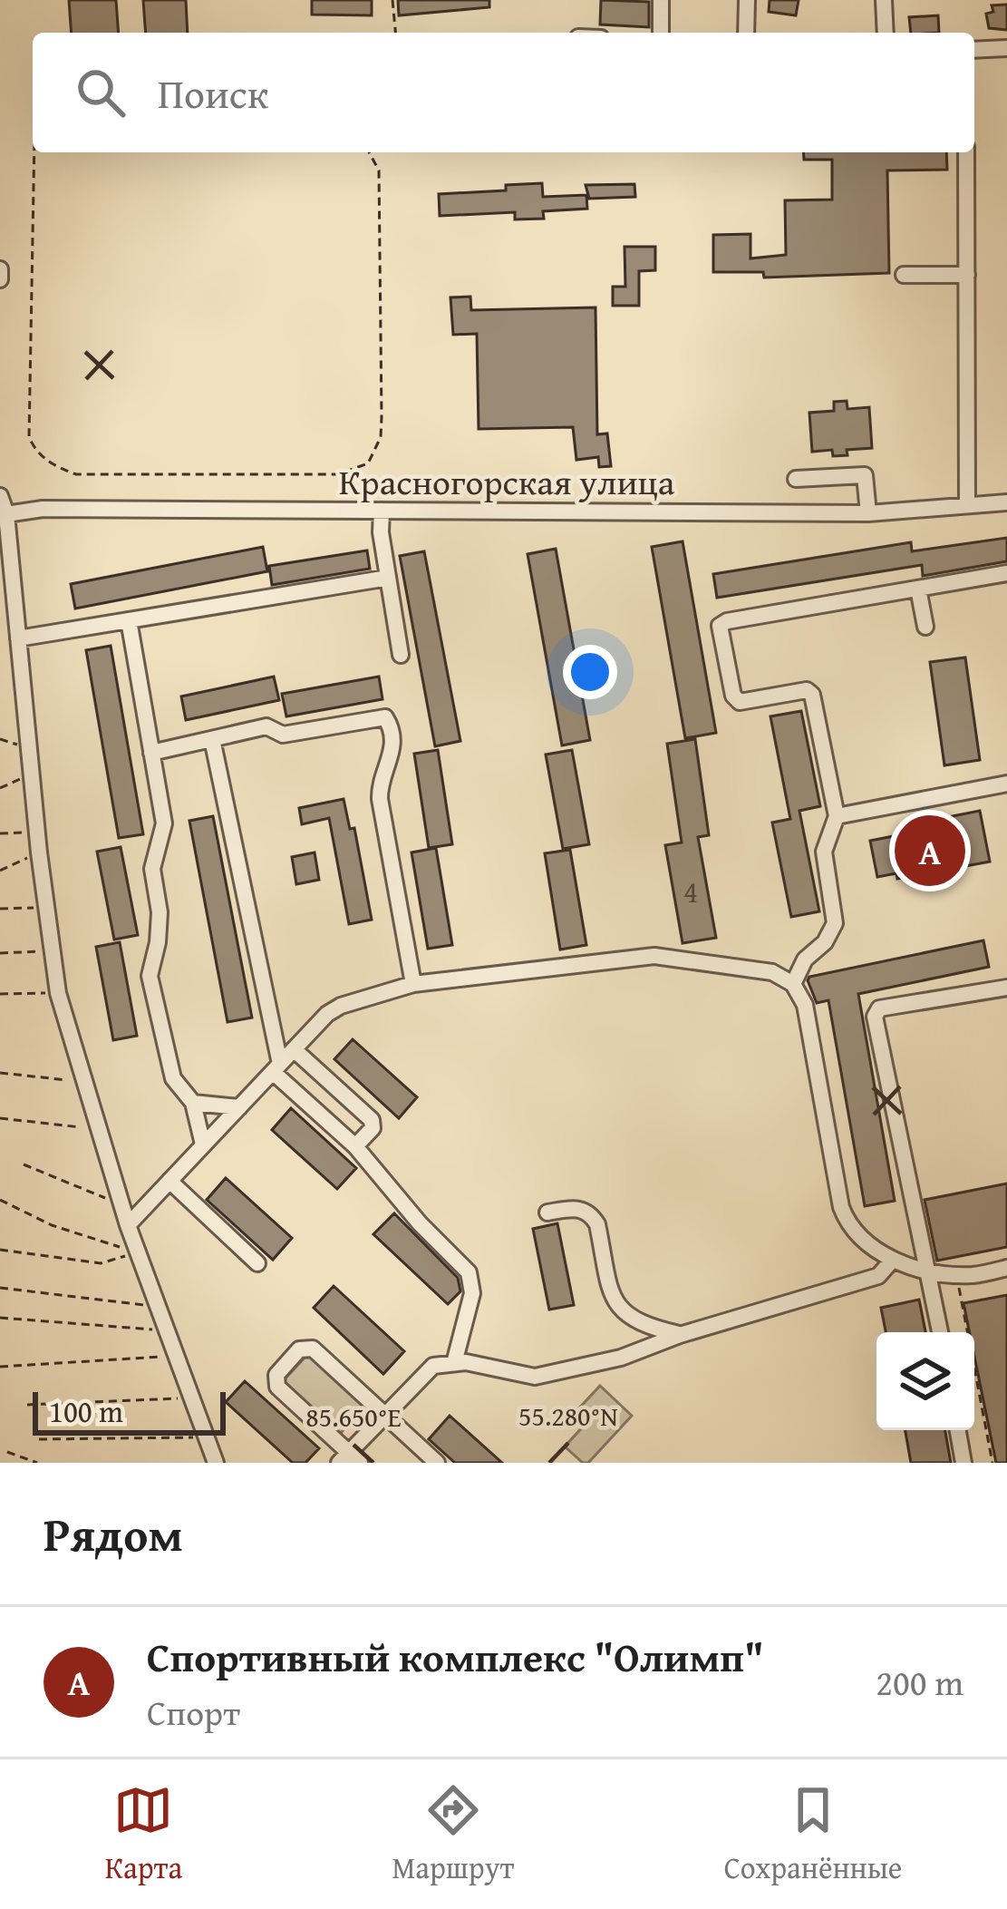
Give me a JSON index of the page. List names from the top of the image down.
{
  "streets": {
    "street": ["Красногорская улица"]
  },
  "house_numbers": ["4"],
  "scale_bar": "100 m",
  "page": {
    "search": "Поиск",
    "pins": "A",
    "scale": "100 m",
    "heading": "Рядом",
    "list": [
      {
        "mark": "A",
        "name": "Спортивный комплекс \"Олимп\"",
        "note": "Спорт",
        "value": "200 m"
      }
    ],
    "nav": ["Карта", "Маршрут", "Сохранённые"]
  },
  "coordinates": ["55.280°N", "85.650°E"]
}
